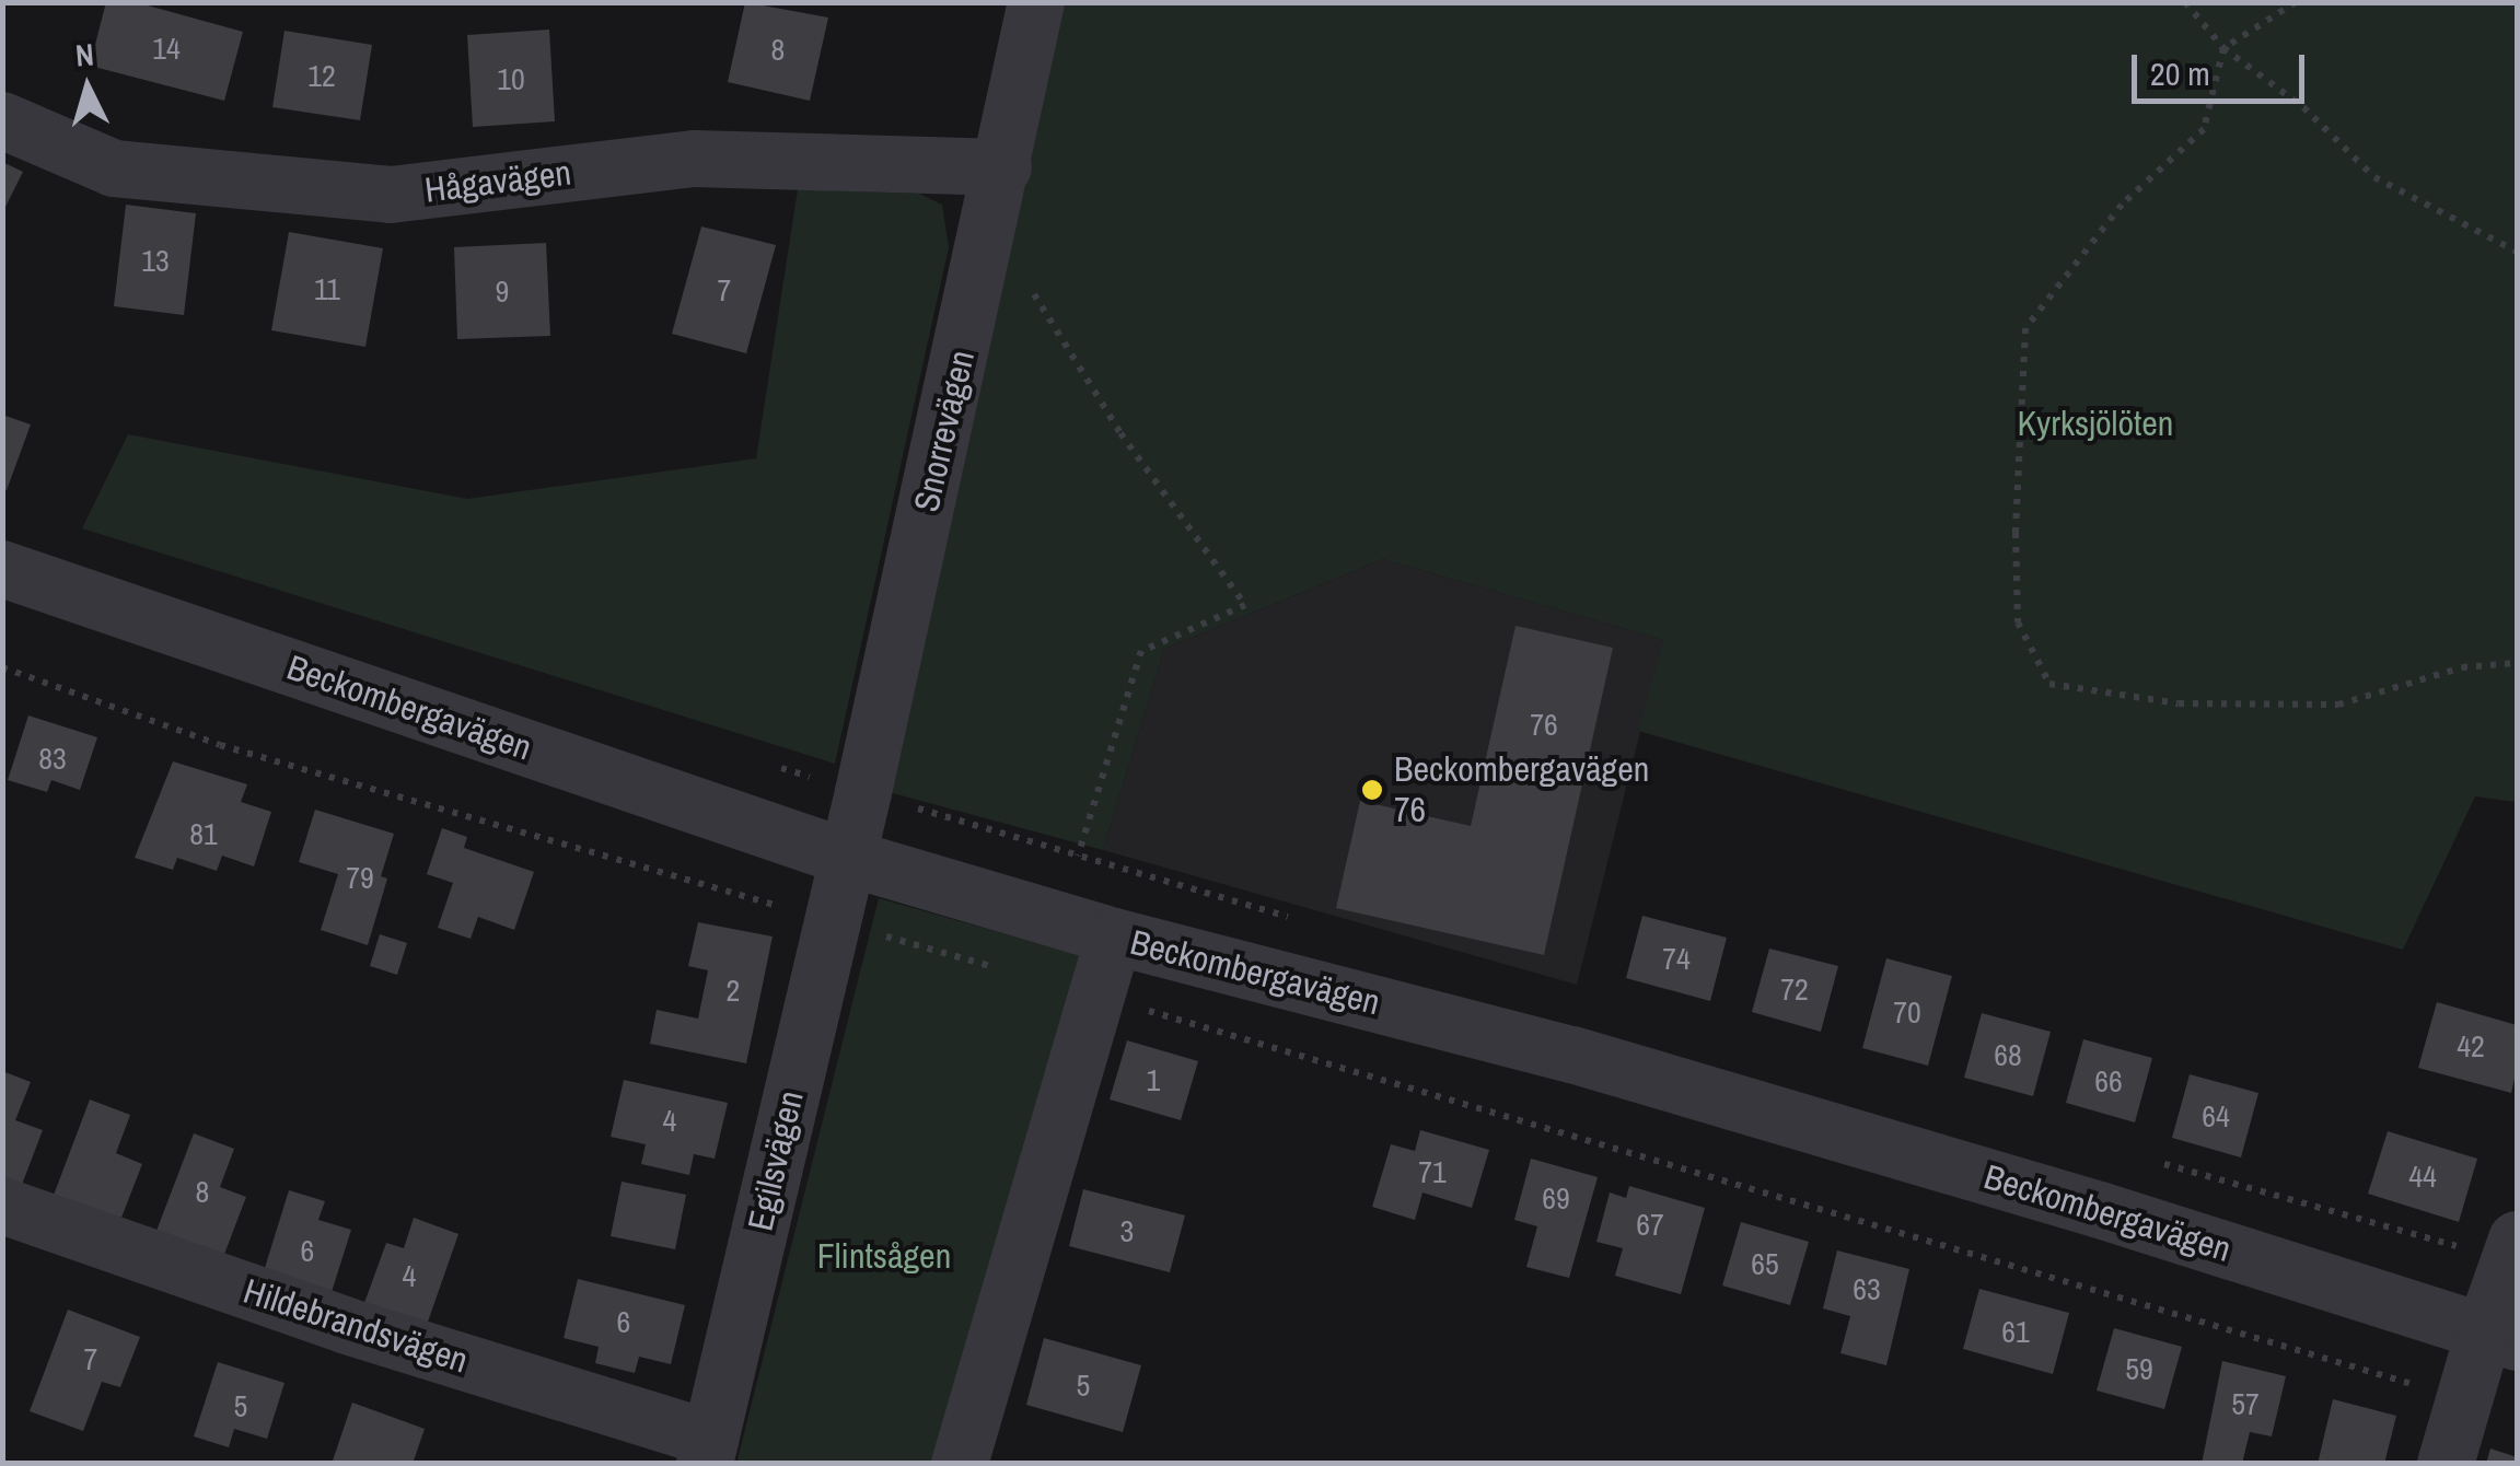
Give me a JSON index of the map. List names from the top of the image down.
{
  "streets": {
    "street": [
      "Hågavägen",
      "Snorrevägen",
      "Beckombergavägen",
      "Egilsvägen",
      "Hildebrandsvägen"
    ]
  },
  "crossings": [
    ["Hågavägen", "Snorrevägen"],
    ["Snorrevägen", "Beckombergavägen"],
    ["Snorrevägen", "Egilsvägen"],
    ["Beckombergavägen", "Egilsvägen"],
    ["Egilsvägen", "Hildebrandsvägen"]
  ],
  "parks": ["Kyrksjölöten", "Flintsågen"],
  "places": ["Beckombergavägen 76"],
  "house_numbers": [
    "14",
    "8",
    "12",
    "10",
    "13",
    "11",
    "7",
    "9",
    "76",
    "83",
    "81",
    "79",
    "74",
    "72",
    "2",
    "70",
    "42",
    "68",
    "1",
    "66",
    "64",
    "4",
    "71",
    "44",
    "8",
    "69",
    "67",
    "3",
    "6",
    "65",
    "4",
    "63",
    "6",
    "61",
    "7",
    "59",
    "5",
    "57",
    "5"
  ],
  "scale_bar": "20 m",
  "north": "top"
}
